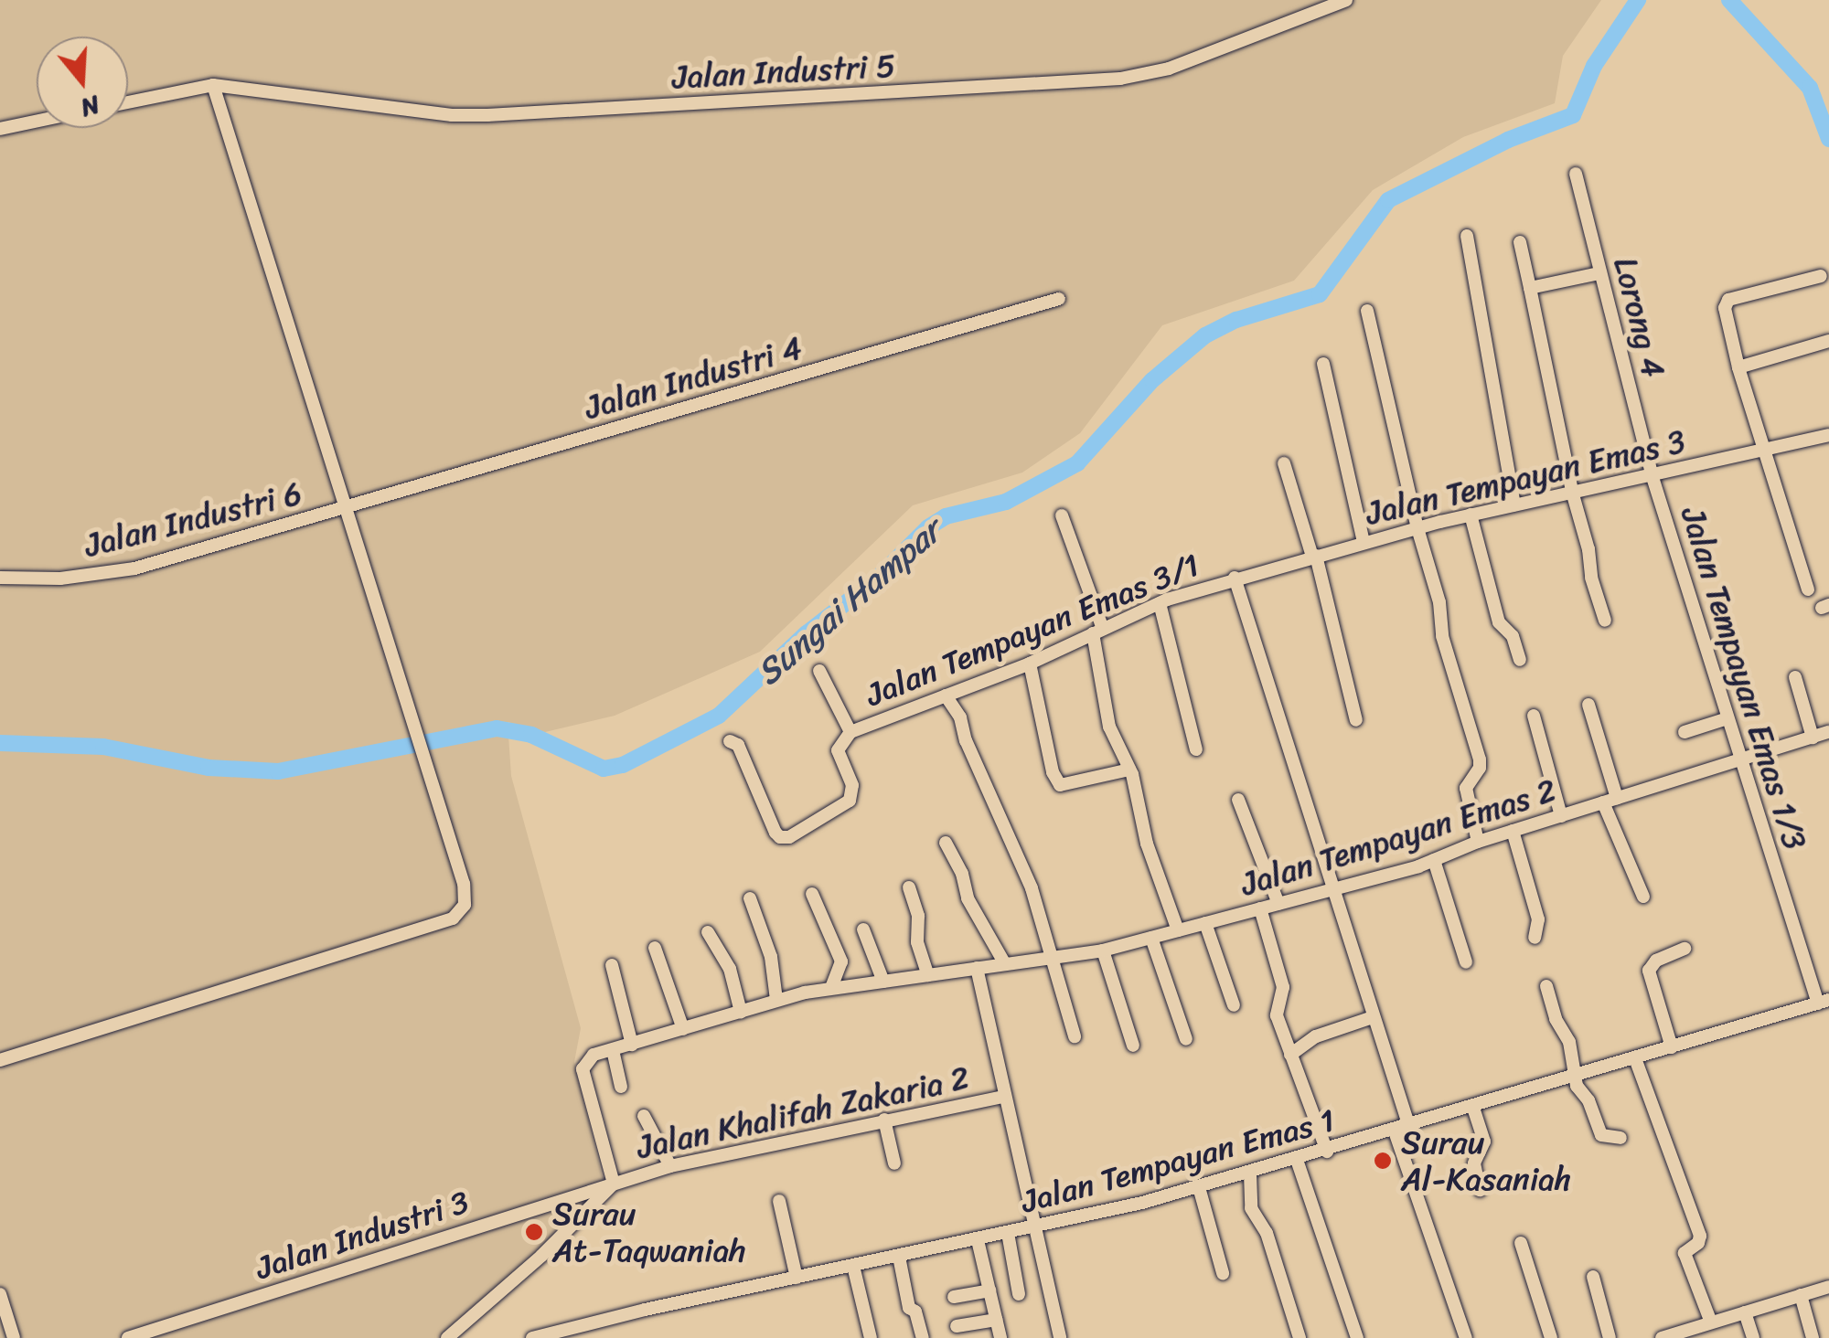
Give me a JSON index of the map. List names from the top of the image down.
{
  "streets": {
    "street": [
      "Jalan Industri 5",
      "Lorong 4",
      "Jalan Industri 4",
      "Jalan Tempayan Emas 3",
      "Jalan Industri 6",
      "Jalan Tempayan Emas 3/1",
      "Jalan Tempayan Emas 1/3",
      "Jalan Tempayan Emas 2",
      "Jalan Khalifah Zakaria 2",
      "Jalan Tempayan Emas 1",
      "Jalan Industri 3"
    ]
  },
  "crossings": [
    ["Lorong 4", "Jalan Tempayan Emas 3"],
    ["Lorong 4", "Jalan Tempayan Emas 1/3"],
    ["Jalan Industri 4", "Jalan Industri 6"],
    ["Jalan Tempayan Emas 3", "Jalan Tempayan Emas 3/1"],
    ["Jalan Tempayan Emas 3", "Jalan Tempayan Emas 1/3"],
    ["Jalan Tempayan Emas 1/3", "Jalan Tempayan Emas 2"],
    ["Jalan Tempayan Emas 1/3", "Jalan Tempayan Emas 1"],
    ["Jalan Khalifah Zakaria 2", "Jalan Industri 3"]
  ],
  "water": ["Sungai Hampar"],
  "places": ["Surau Al-Kasaniah", "Surau At-Taqwaniah"],
  "north": "bottom"
}
